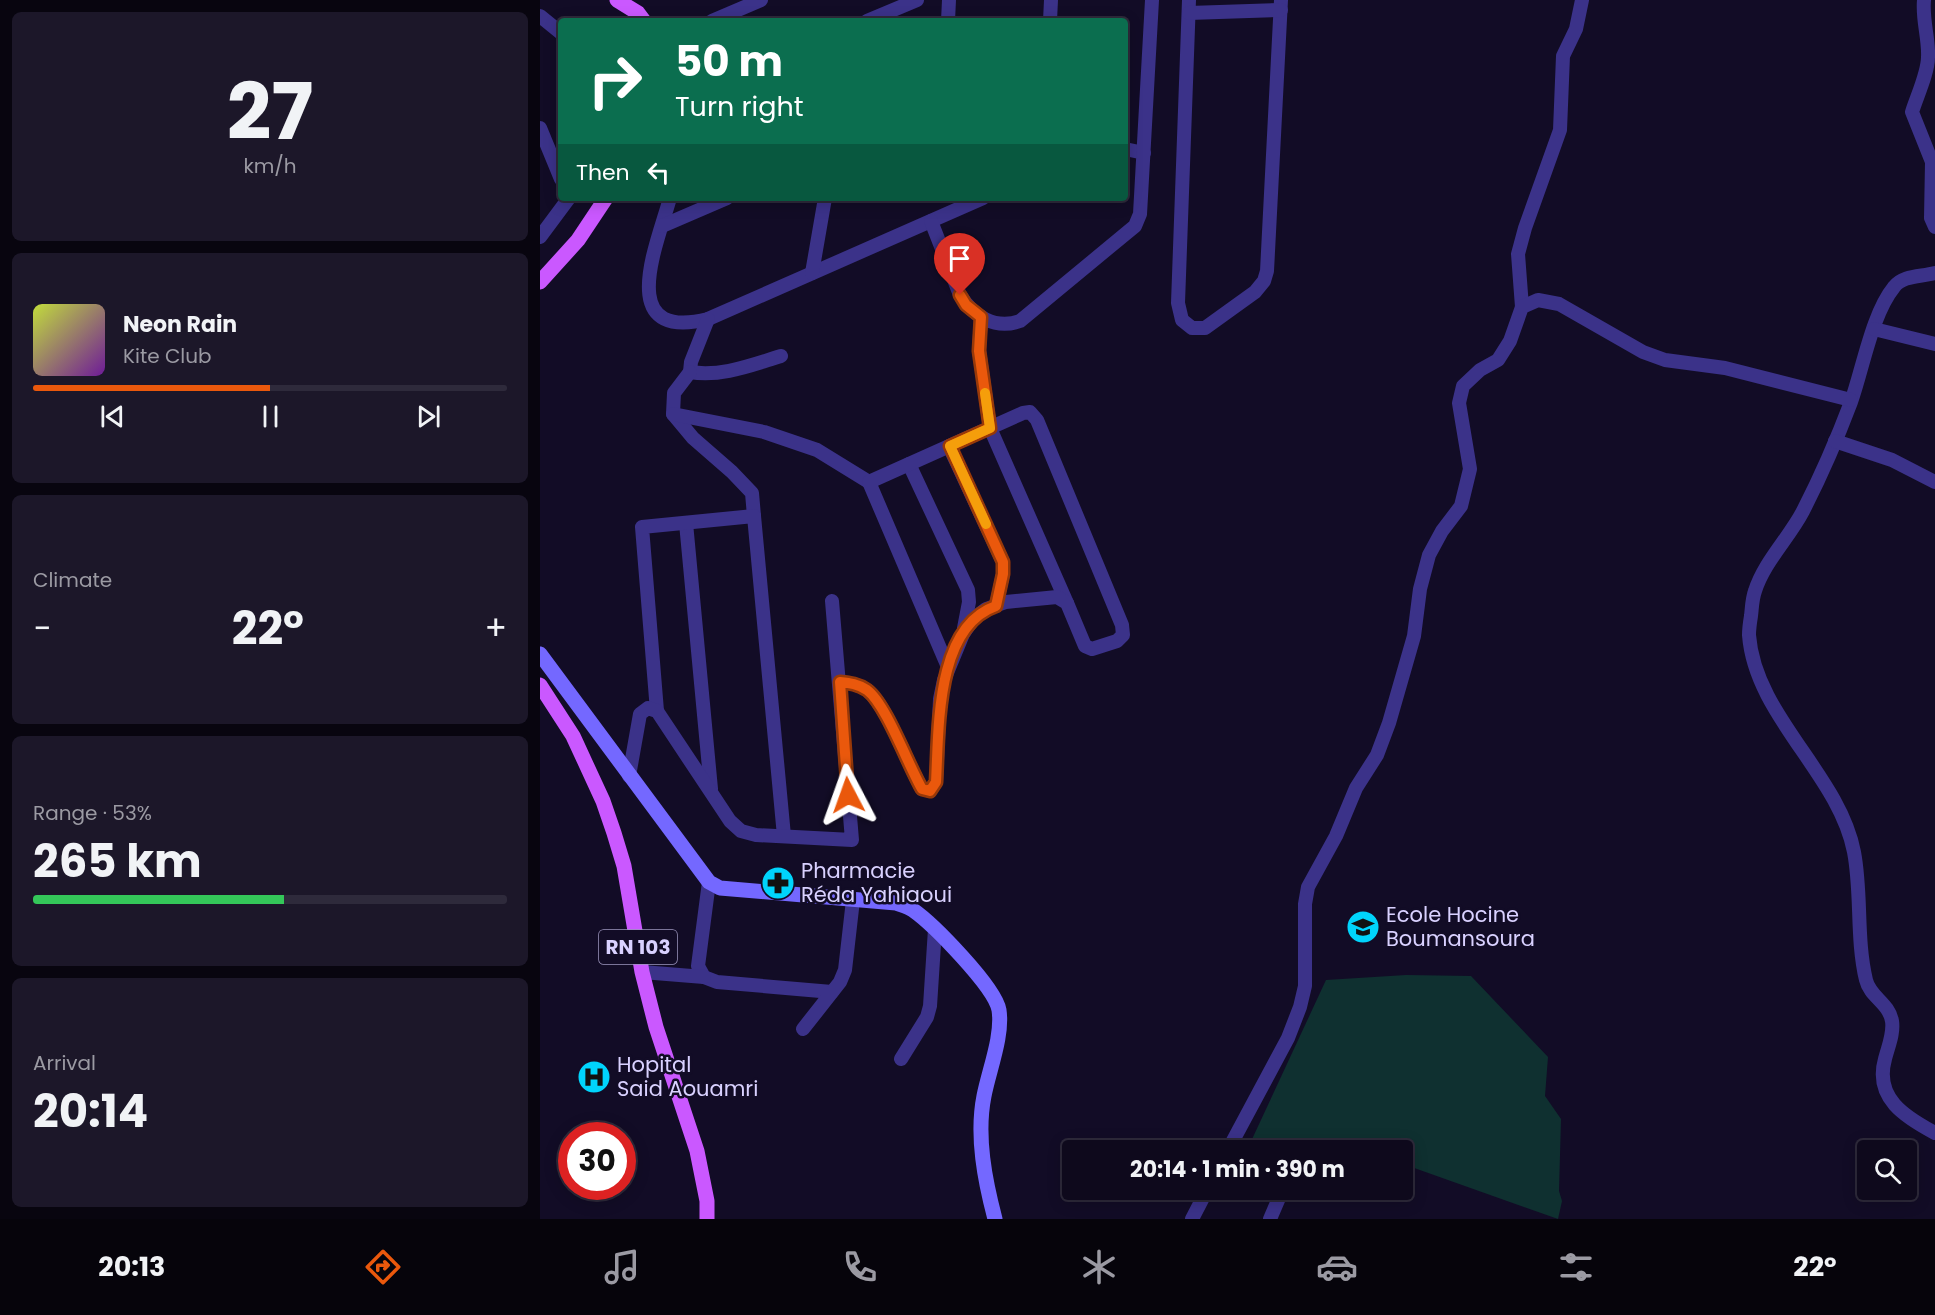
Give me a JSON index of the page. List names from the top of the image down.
{
  "streets": {
    "main road": ["RN 103"]
  },
  "places": {
    "pharmacy": ["Pharmacie Réda Yahiaoui"],
    "school or university": ["Ecole Hocine Boumansoura"],
    "hospital": ["Hopital Said Aouamri"]
  },
  "page": {
    "tile": [
      ["27", "km/h"],
      "Climate",
      ["Range · 53%", "265 km"],
      ["Arrival", "20:14"]
    ],
    "turn": ["50 m", "Turn right"],
    "then": "Then",
    "song": ["Neon Rain", "Kite Club"],
    "heat": ["−", "22°", "+"],
    "limit": "30",
    "trip": "20:14 · 1 min · 390 m",
    "tabs": ["20:13", "22°"]
  }
}
